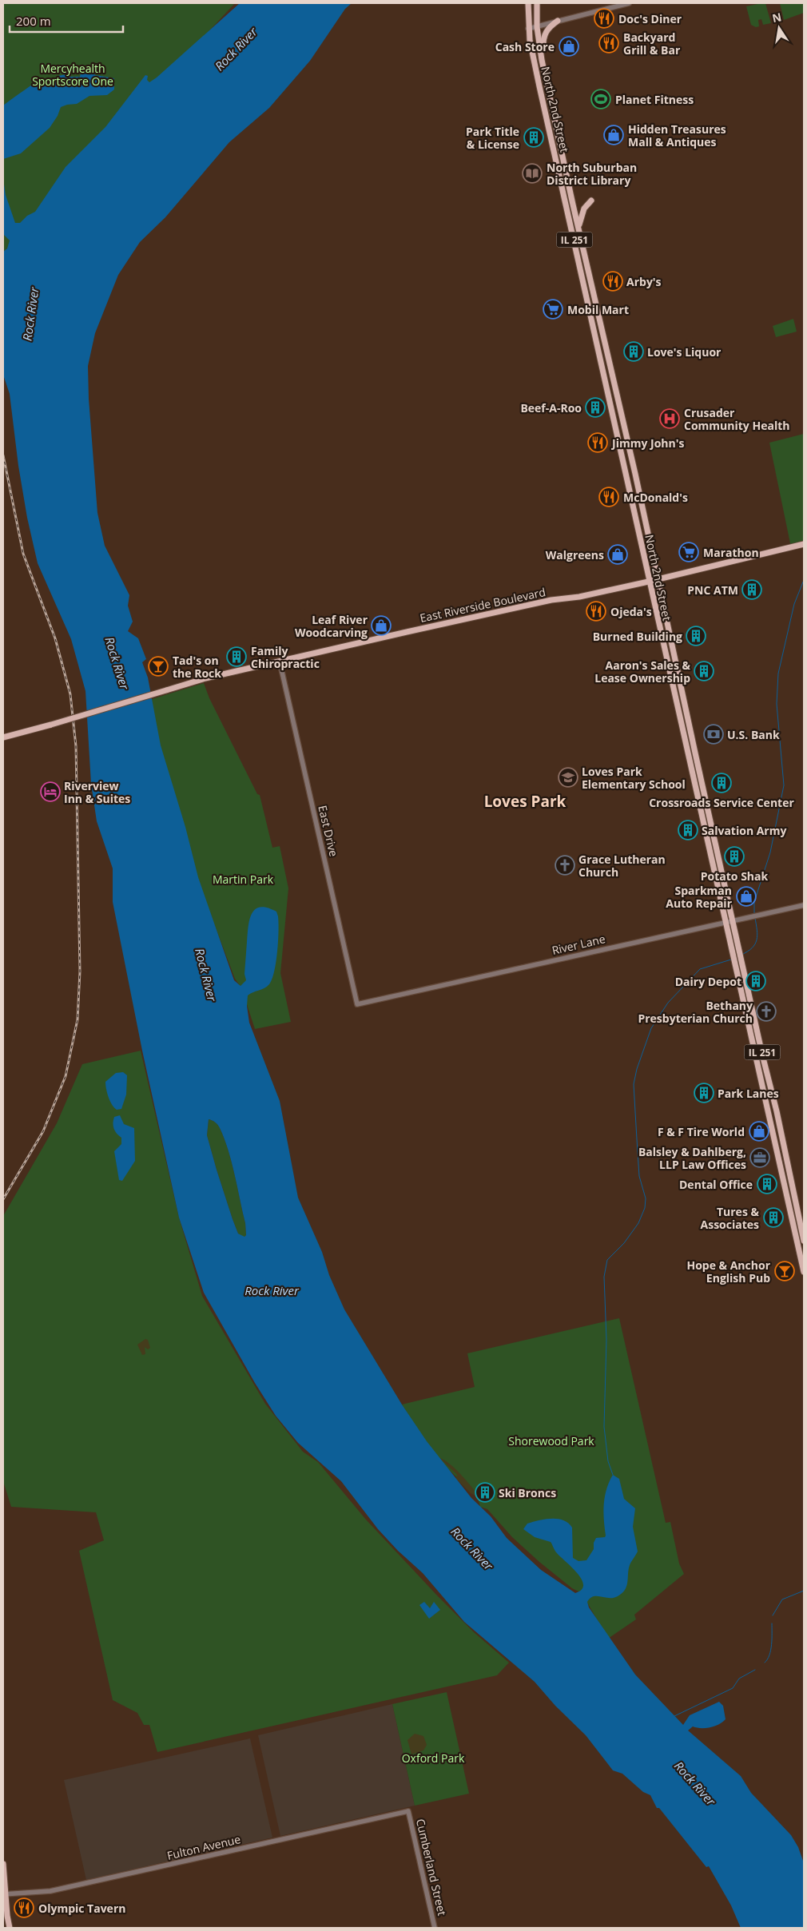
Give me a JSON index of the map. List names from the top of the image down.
{
  "streets": {
    "main road": ["North 2nd Street", "IL 251", "East Riverside Boulevard"],
    "street": [
      "East Drive",
      "River Lane",
      "Fulton Avenue",
      "Cumberland Street"
    ]
  },
  "crossings": [
    ["North 2nd Street", "East Riverside Boulevard"],
    ["North 2nd Street", "River Lane"],
    ["East Riverside Boulevard", "East Drive"],
    ["East Drive", "River Lane"],
    ["Fulton Avenue", "Cumberland Street"]
  ],
  "districts": ["Loves Park"],
  "water": ["Rock River"],
  "parks": [
    "Mercyhealth Sportscore One",
    "Martin Park",
    "Shorewood Park",
    "Oxford Park"
  ],
  "places": {
    "restaurant": [
      "Doc's Diner",
      "Backyard Grill & Bar",
      "Arby's",
      "Jimmy John's",
      "McDonald's",
      "Ojeda's",
      "Olympic Tavern"
    ],
    "shop": [
      "Cash Store",
      "Hidden Treasures Mall & Antiques",
      "Walgreens",
      "Leaf River Woodcarving",
      "Sparkman Auto Repair",
      "F & F Tire World"
    ],
    "sports": ["Planet Fitness"],
    "building": [
      "Park Title & License",
      "Love's Liquor",
      "Beef-A-Roo",
      "PNC ATM",
      "Burned Building",
      "Family Chiropractic",
      "Aaron's Sales & Lease Ownership",
      "Crossroads Service Center",
      "Salvation Army",
      "Potato Shak",
      "Dairy Depot",
      "Park Lanes",
      "Dental Office",
      "Tures & Associates",
      "Ski Broncs"
    ],
    "library": ["North Suburban District Library"],
    "supermarket": ["Mobil Mart", "Marathon"],
    "hospital": ["Crusader Community Health"],
    "bar": ["Tad's on the Rock", "Hope & Anchor English Pub"],
    "bank": ["U.S. Bank"],
    "school or university": ["Loves Park Elementary School"],
    "hotel": ["Riverview Inn & Suites"],
    "church": ["Grace Lutheran Church", "Bethany Presbyterian Church"],
    "office": ["Balsley & Dahlberg, LLP Law Offices"]
  },
  "scale_bar": "200 m",
  "north": "top"
}
